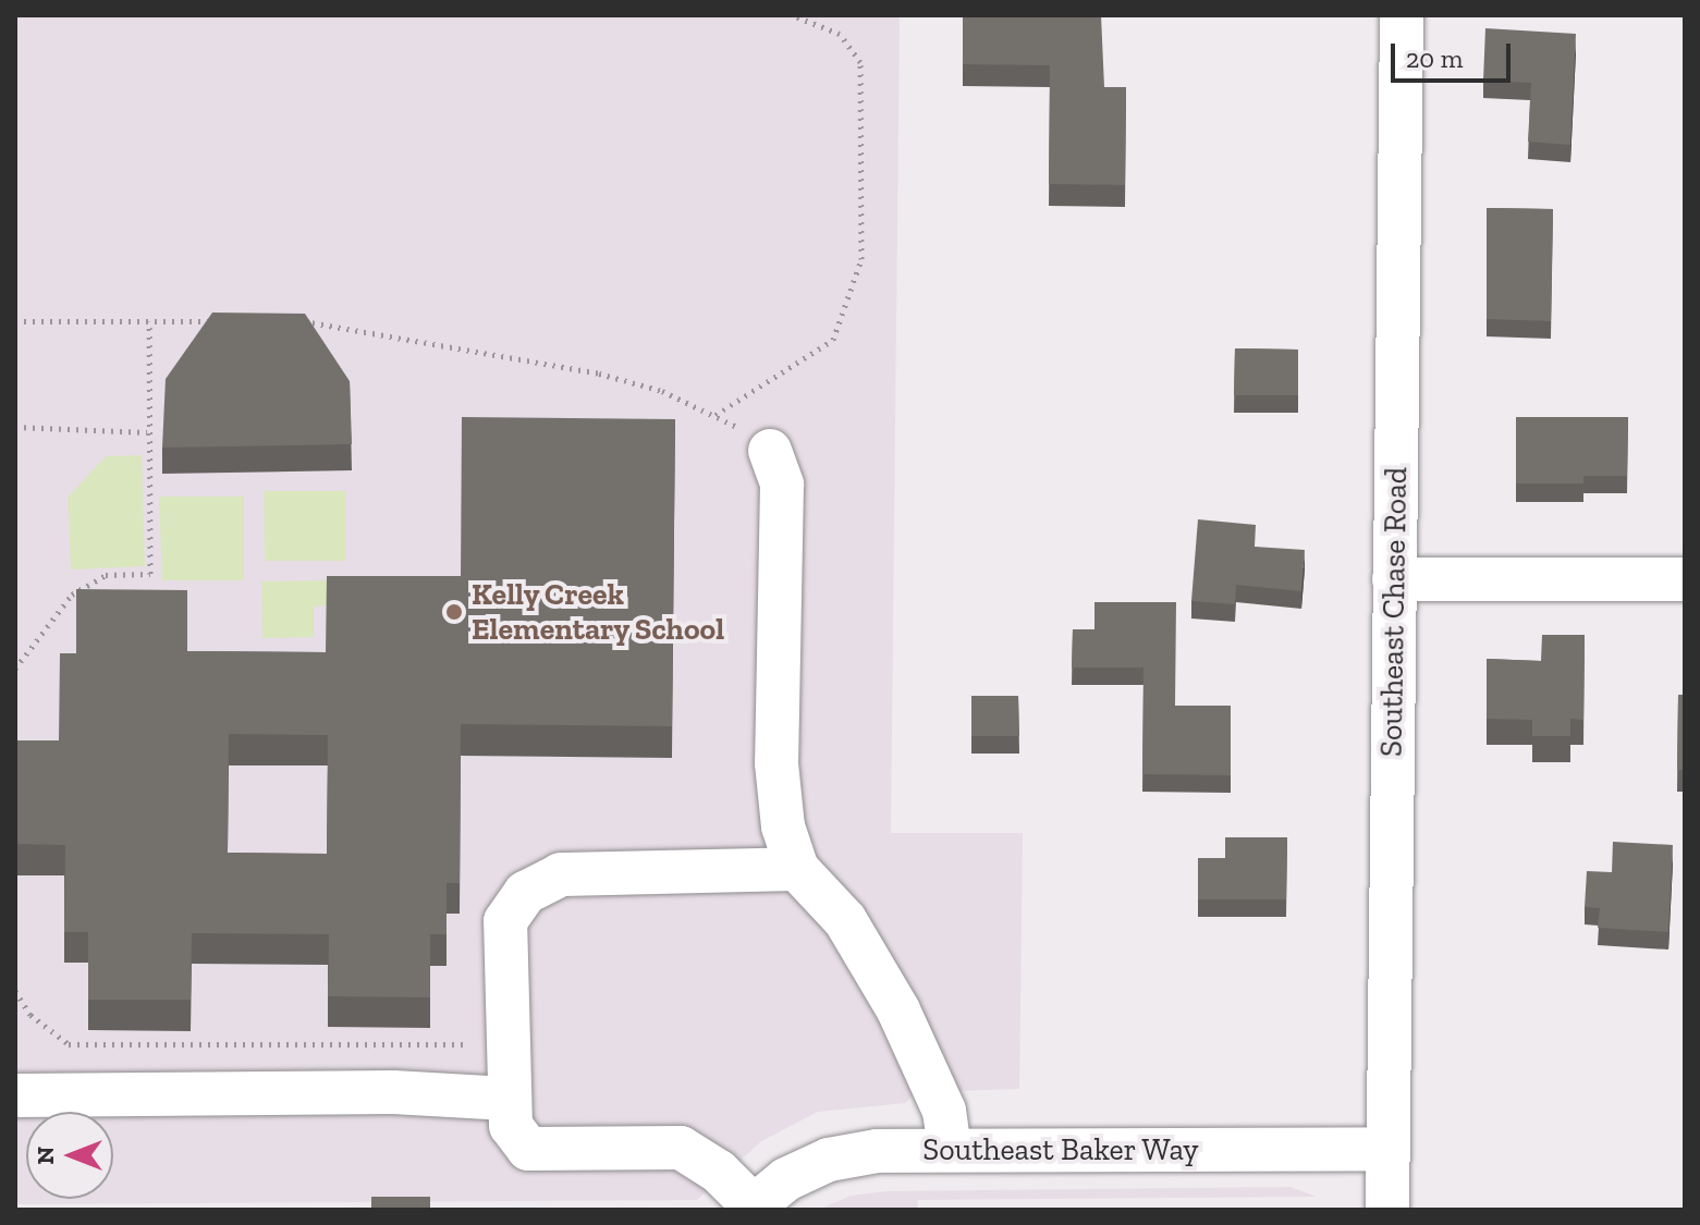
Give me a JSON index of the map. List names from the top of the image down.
{
  "streets": {
    "street": ["Southeast Chase Road", "Southeast Baker Way"]
  },
  "crossings": [
    ["Southeast Chase Road", "Southeast Baker Way"]
  ],
  "places": ["Kelly Creek Elementary School"],
  "scale_bar": "20 m",
  "north": "left"
}
